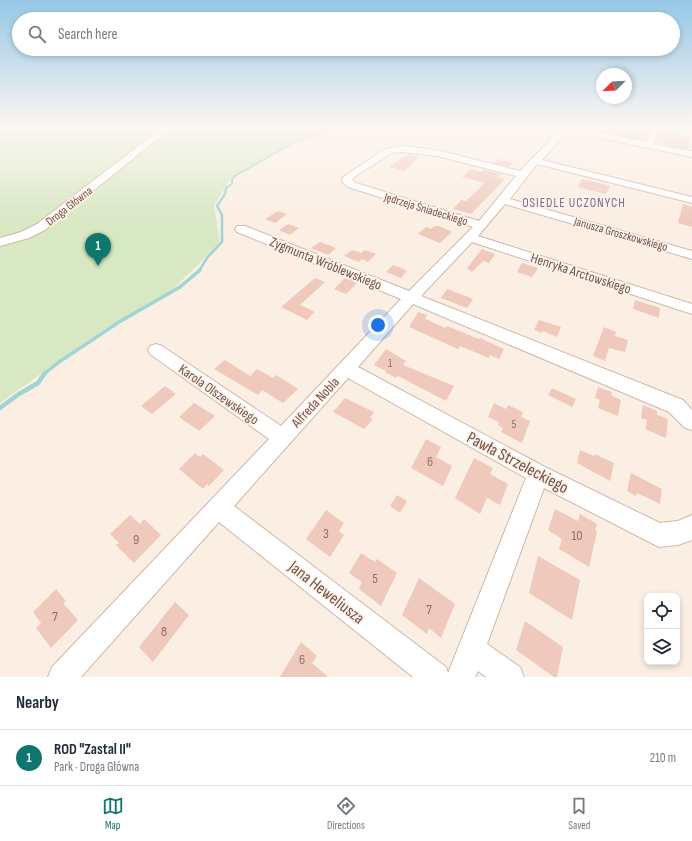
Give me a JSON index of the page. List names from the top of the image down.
{
  "streets": {
    "street": [
      "Droga Główna",
      "Jędrzeja Śniadeckiego",
      "Janusza Groszkowskiego",
      "Zygmunta Wróblewskiego",
      "Henryka Arctowskiego",
      "Karola Olszewskiego",
      "Alfreda Nobla",
      "Pawła Strzeleckiego",
      "Jana Heweliusza"
    ]
  },
  "crossings": [
    ["Jędrzeja Śniadeckiego", "Henryka Arctowskiego"],
    ["Jędrzeja Śniadeckiego", "Alfreda Nobla"],
    ["Janusza Groszkowskiego", "Alfreda Nobla"],
    ["Zygmunta Wróblewskiego", "Alfreda Nobla"],
    ["Henryka Arctowskiego", "Alfreda Nobla"],
    ["Karola Olszewskiego", "Alfreda Nobla"],
    ["Alfreda Nobla", "Pawła Strzeleckiego"],
    ["Alfreda Nobla", "Jana Heweliusza"]
  ],
  "districts": ["OSIEDLE UCZONYCH"],
  "house_numbers": [
    "1",
    "5",
    "6",
    "3",
    "10",
    "9",
    "5",
    "7",
    "7",
    "8",
    "6"
  ],
  "north": "bottom left",
  "page": {
    "search": "Search here",
    "pins": "1",
    "heading": "Nearby",
    "list": [
      {
        "mark": "1",
        "name": "ROD \"Zastal II\"",
        "note": "Park · Droga Główna",
        "value": "210 m"
      }
    ],
    "nav": ["Map", "Directions", "Saved"]
  }
}
